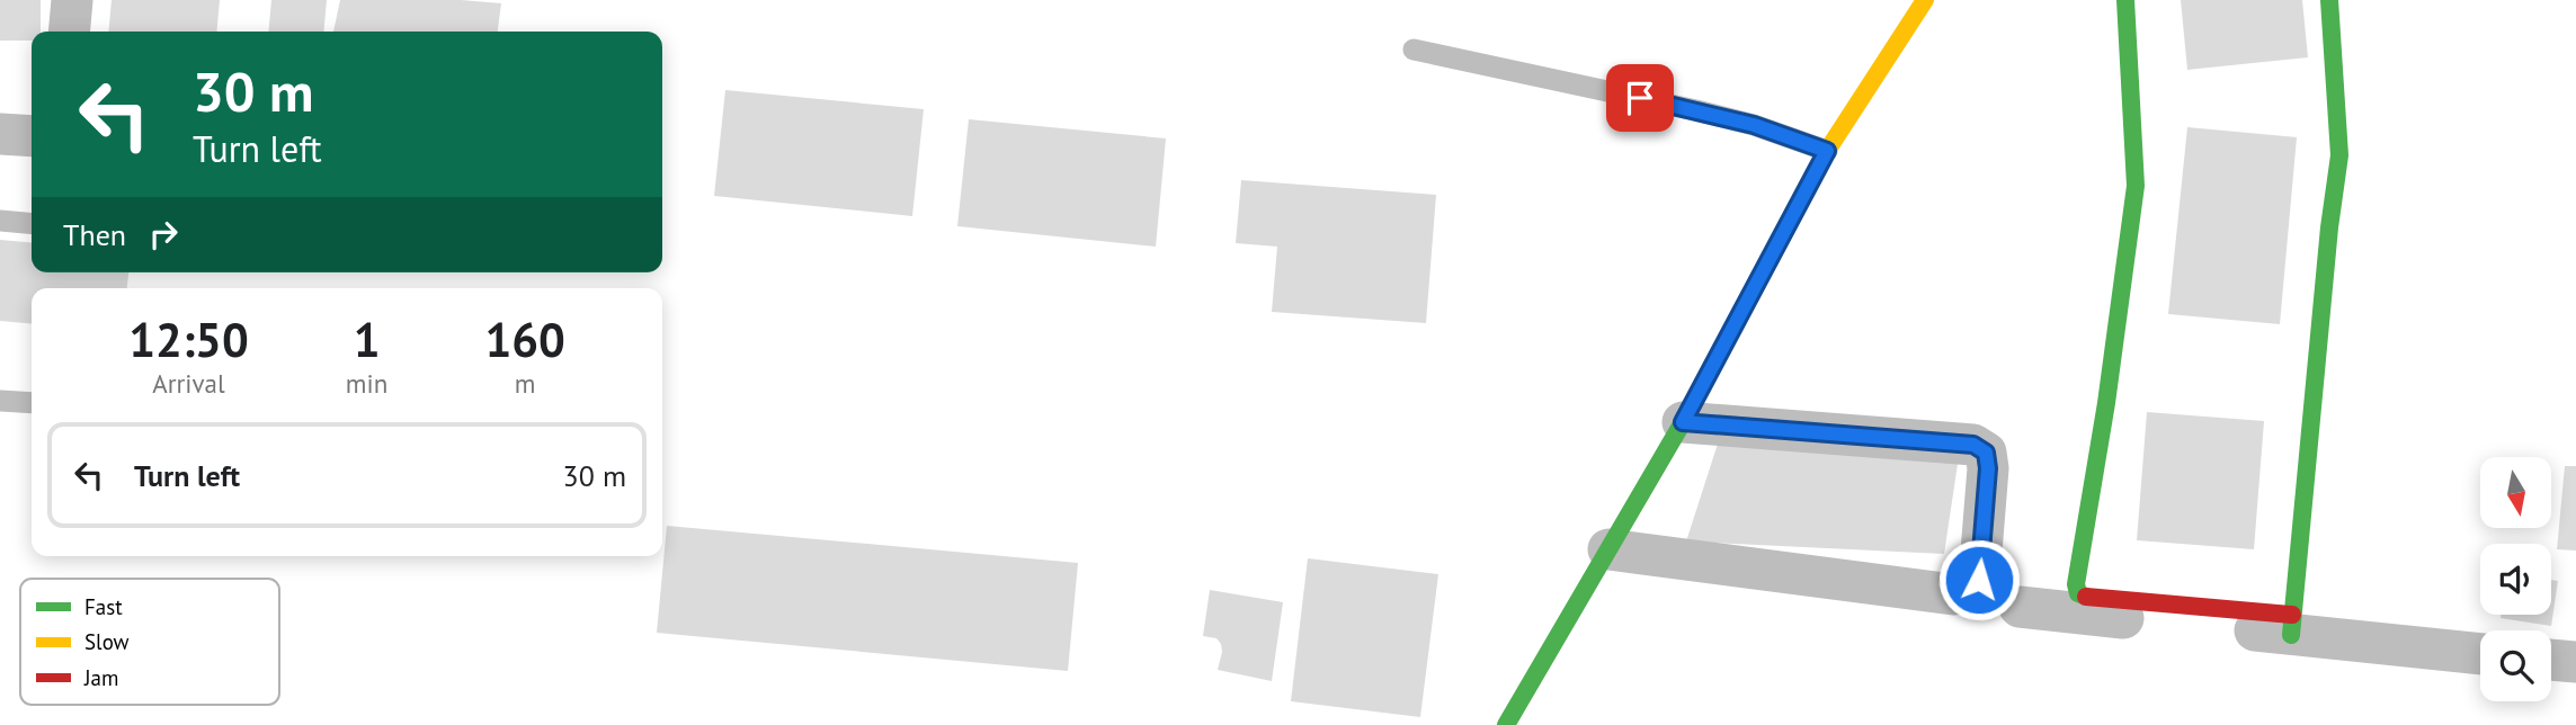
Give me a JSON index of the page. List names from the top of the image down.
{
  "legend": ["Fast", "Slow", "Jam"],
  "north": "bottom",
  "page": {
    "turn": ["30 m", "Turn left"],
    "then": "Then",
    "eta": [
      "12:50",
      "Arrival",
      "1",
      "min",
      "160",
      "m"
    ],
    "list": [
      {
        "name": "Turn left",
        "value": "30 m"
      }
    ]
  }
}
